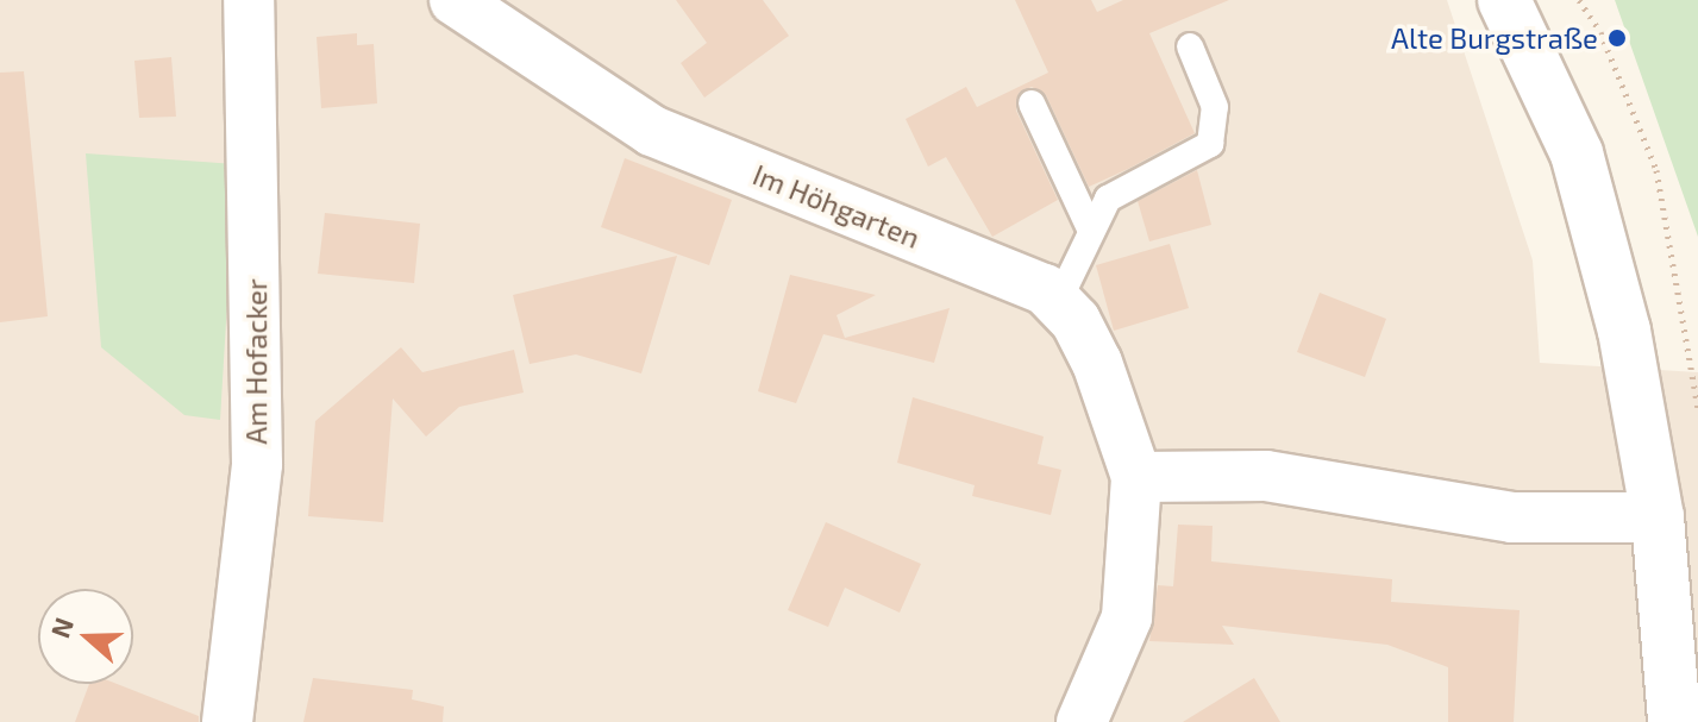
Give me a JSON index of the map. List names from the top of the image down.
{
  "streets": {
    "street": ["Im Höhgarten", "Am Hofacker"]
  },
  "places": ["Alte Burgstraße"],
  "north": "left"
}
